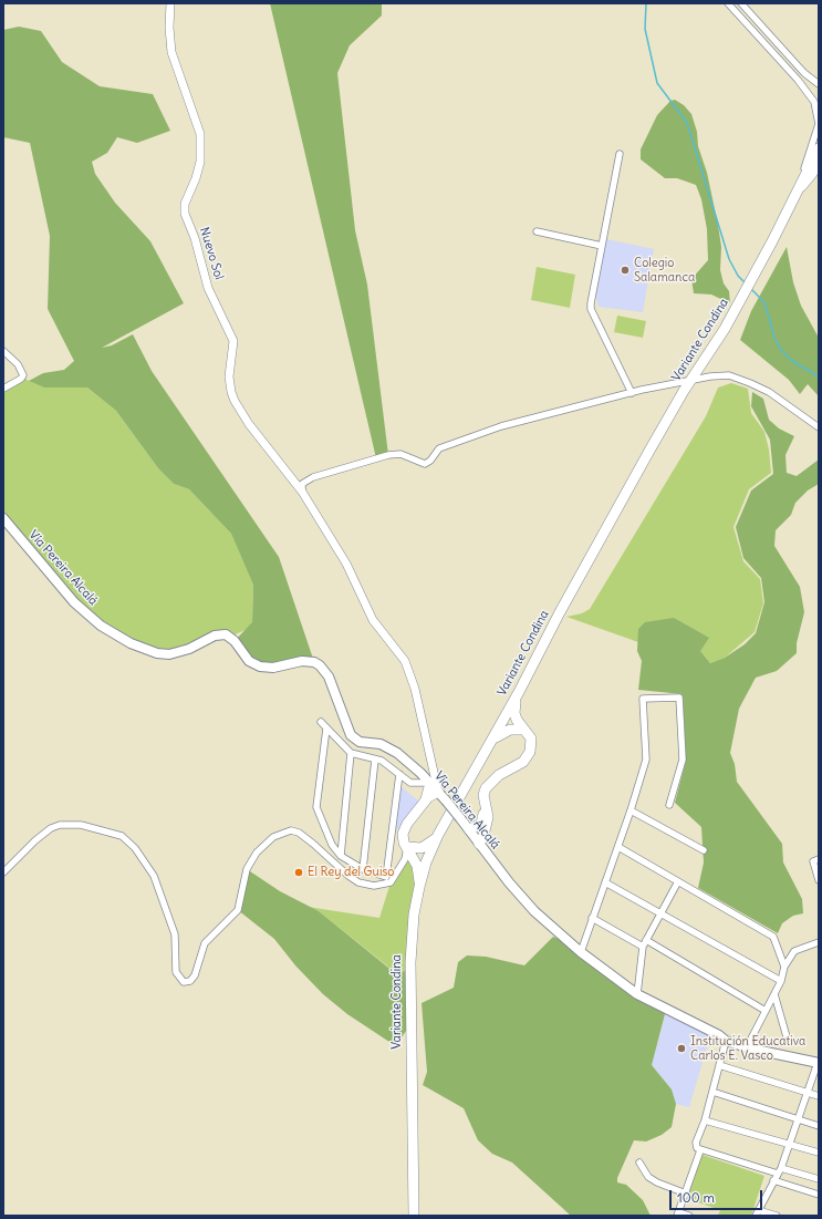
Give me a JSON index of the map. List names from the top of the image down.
{
  "streets": {
    "highway": ["Variante Condina"],
    "main road": ["Vía Pereira Alcalá"],
    "street": ["Nuevo Sol"]
  },
  "crossings": [
    ["Nuevo Sol", "Vía Pereira Alcalá"]
  ],
  "places": ["Colegio Salamanca", "El Rey del Guiso", "Institución Educativa Carlos E. Vasco"],
  "scale_bar": "100 m"
}
